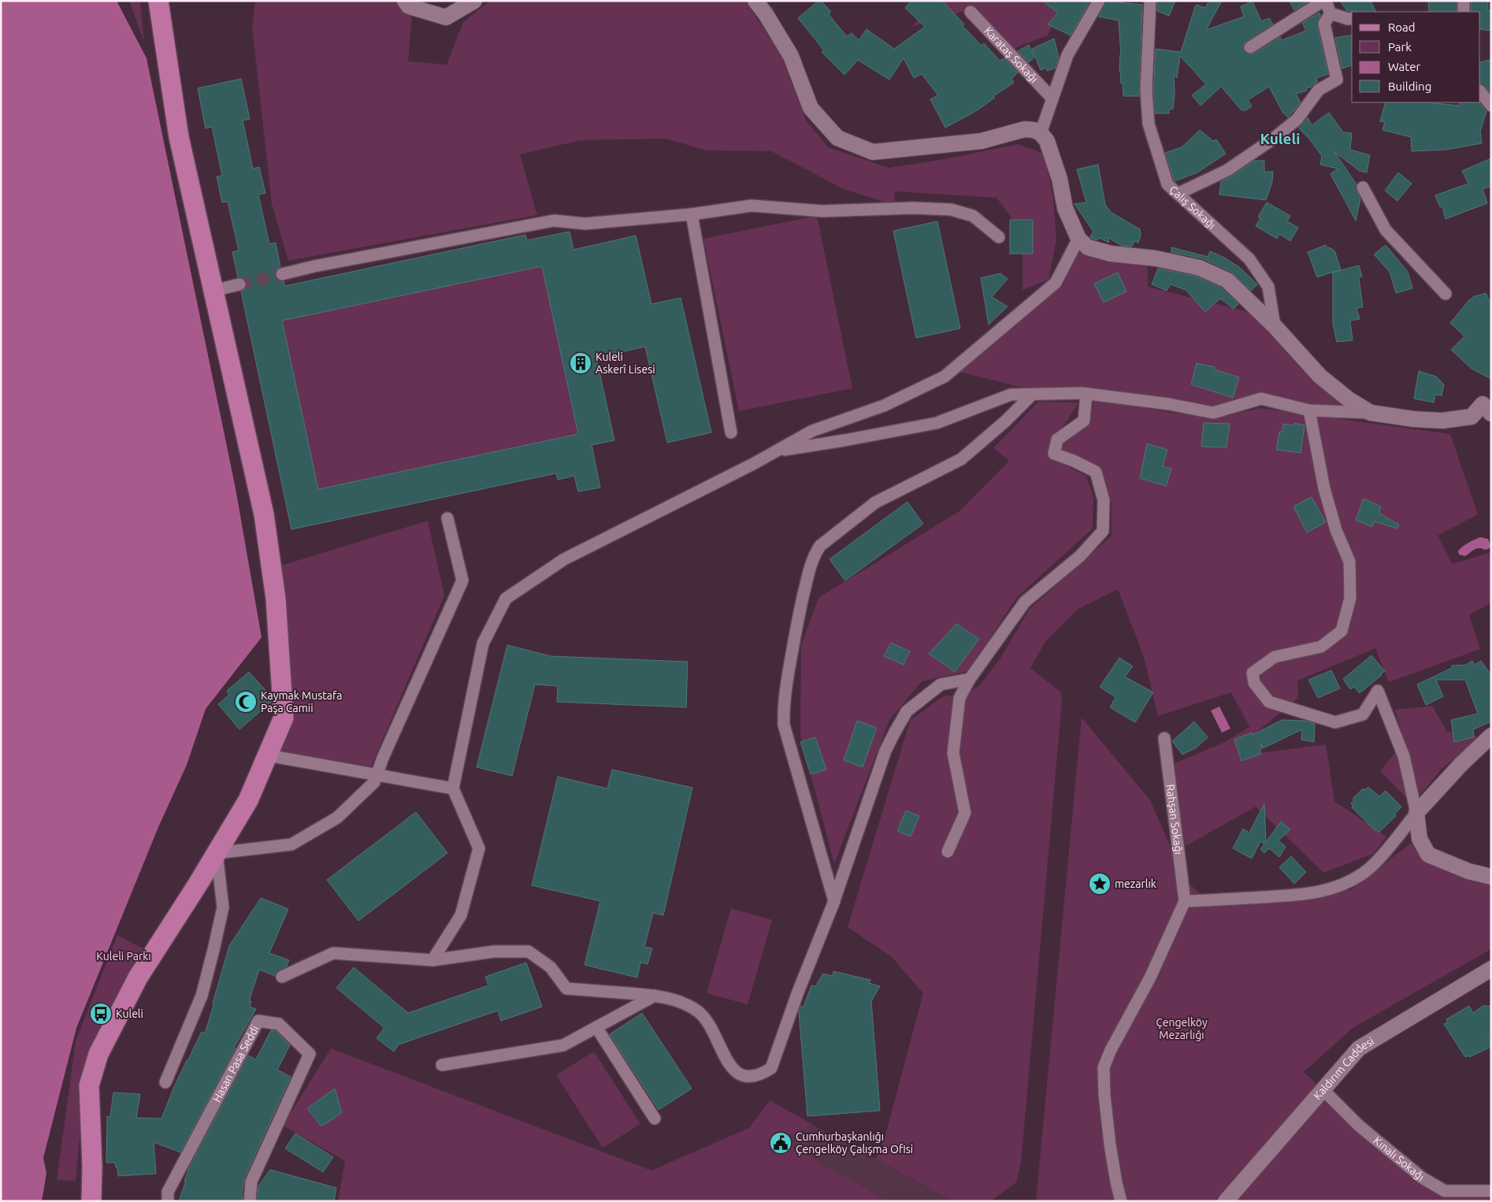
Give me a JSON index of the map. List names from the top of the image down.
{
  "streets": {
    "street": [
      "Karataş Sokağı",
      "Çalış Sokağı",
      "Rahşan Sokağı",
      "Hasan Pasa Seddi",
      "Kaldırım Caddesi",
      "Kınalı Sokağı"
    ]
  },
  "crossings": [
    ["Kaldırım Caddesi", "Kınalı Sokağı"]
  ],
  "districts": ["Kuleli"],
  "parks": ["Kuleli Parkı", "Çengelköy Mezarlığı"],
  "places": {
    "building": ["Kuleli Askerî Lisesi"],
    "mosque": ["Kaymak Mustafa Paşa Camii"],
    "place": ["mezarlık"],
    "bus stop": ["Kuleli"],
    "public building": ["Cumhurbaşkanlığı Çengelköy Çalışma Ofisi"]
  },
  "legend": [
    "Road",
    "Park",
    "Water",
    "Building"
  ]
}
